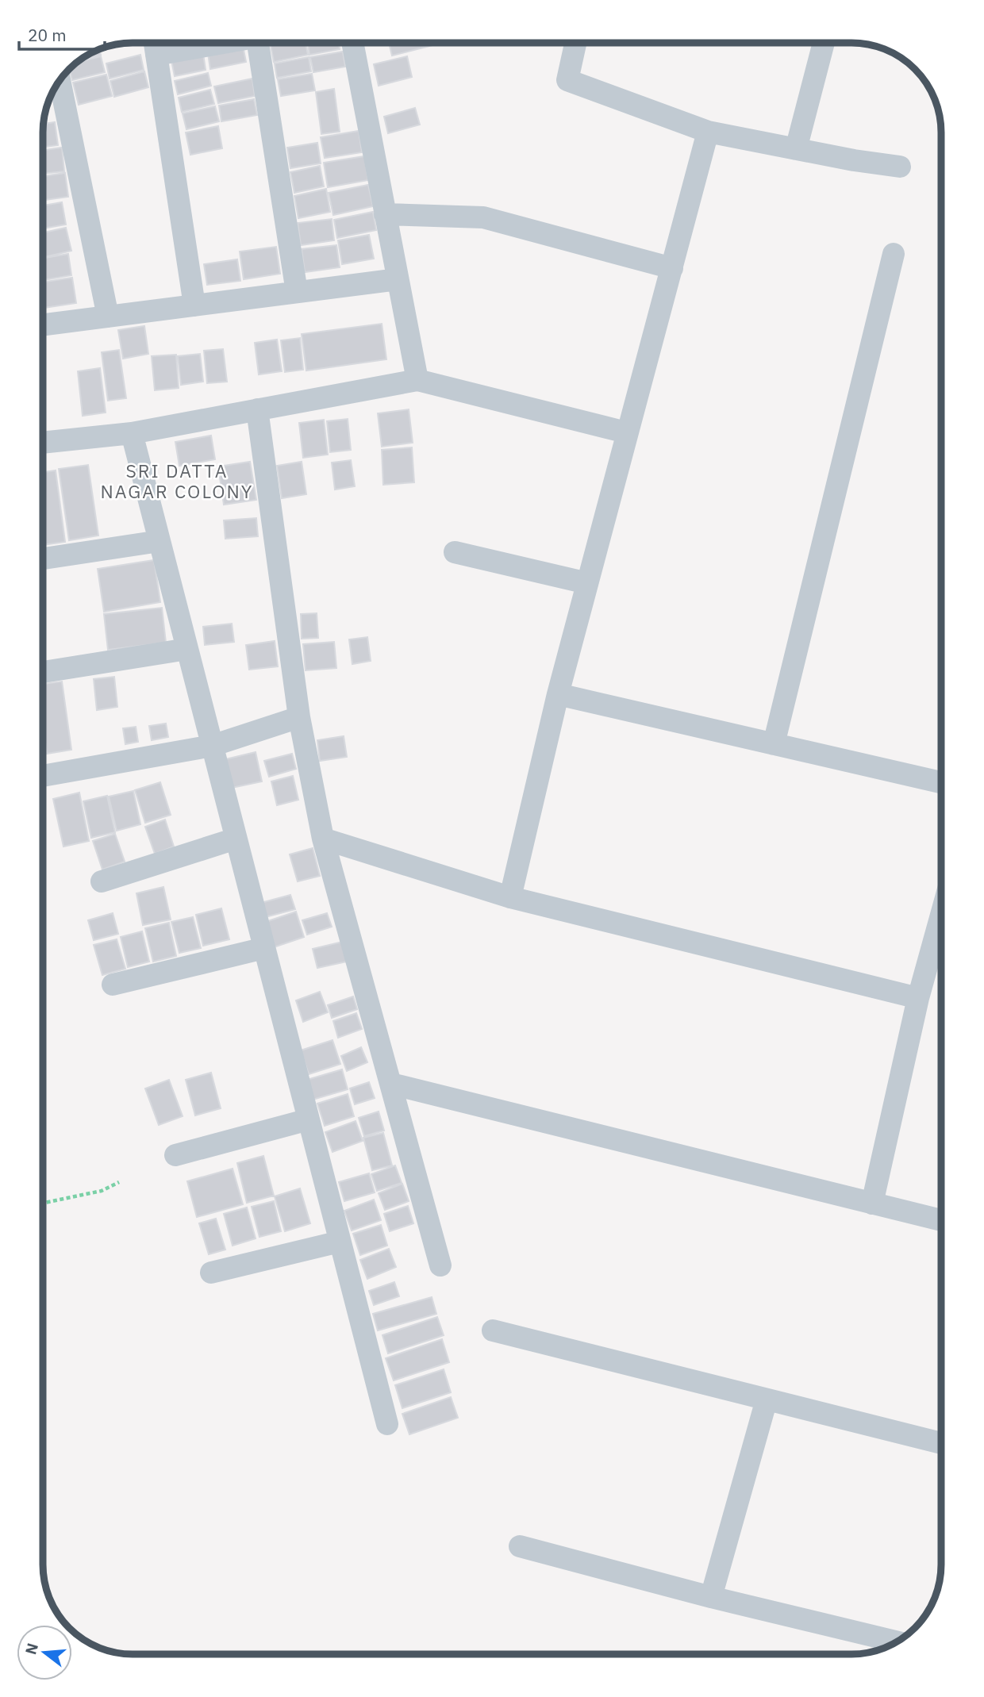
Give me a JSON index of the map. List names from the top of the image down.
{
  "districts": ["SRI DATTA NAGAR COLONY"],
  "scale_bar": "20 m",
  "north": "left"
}
